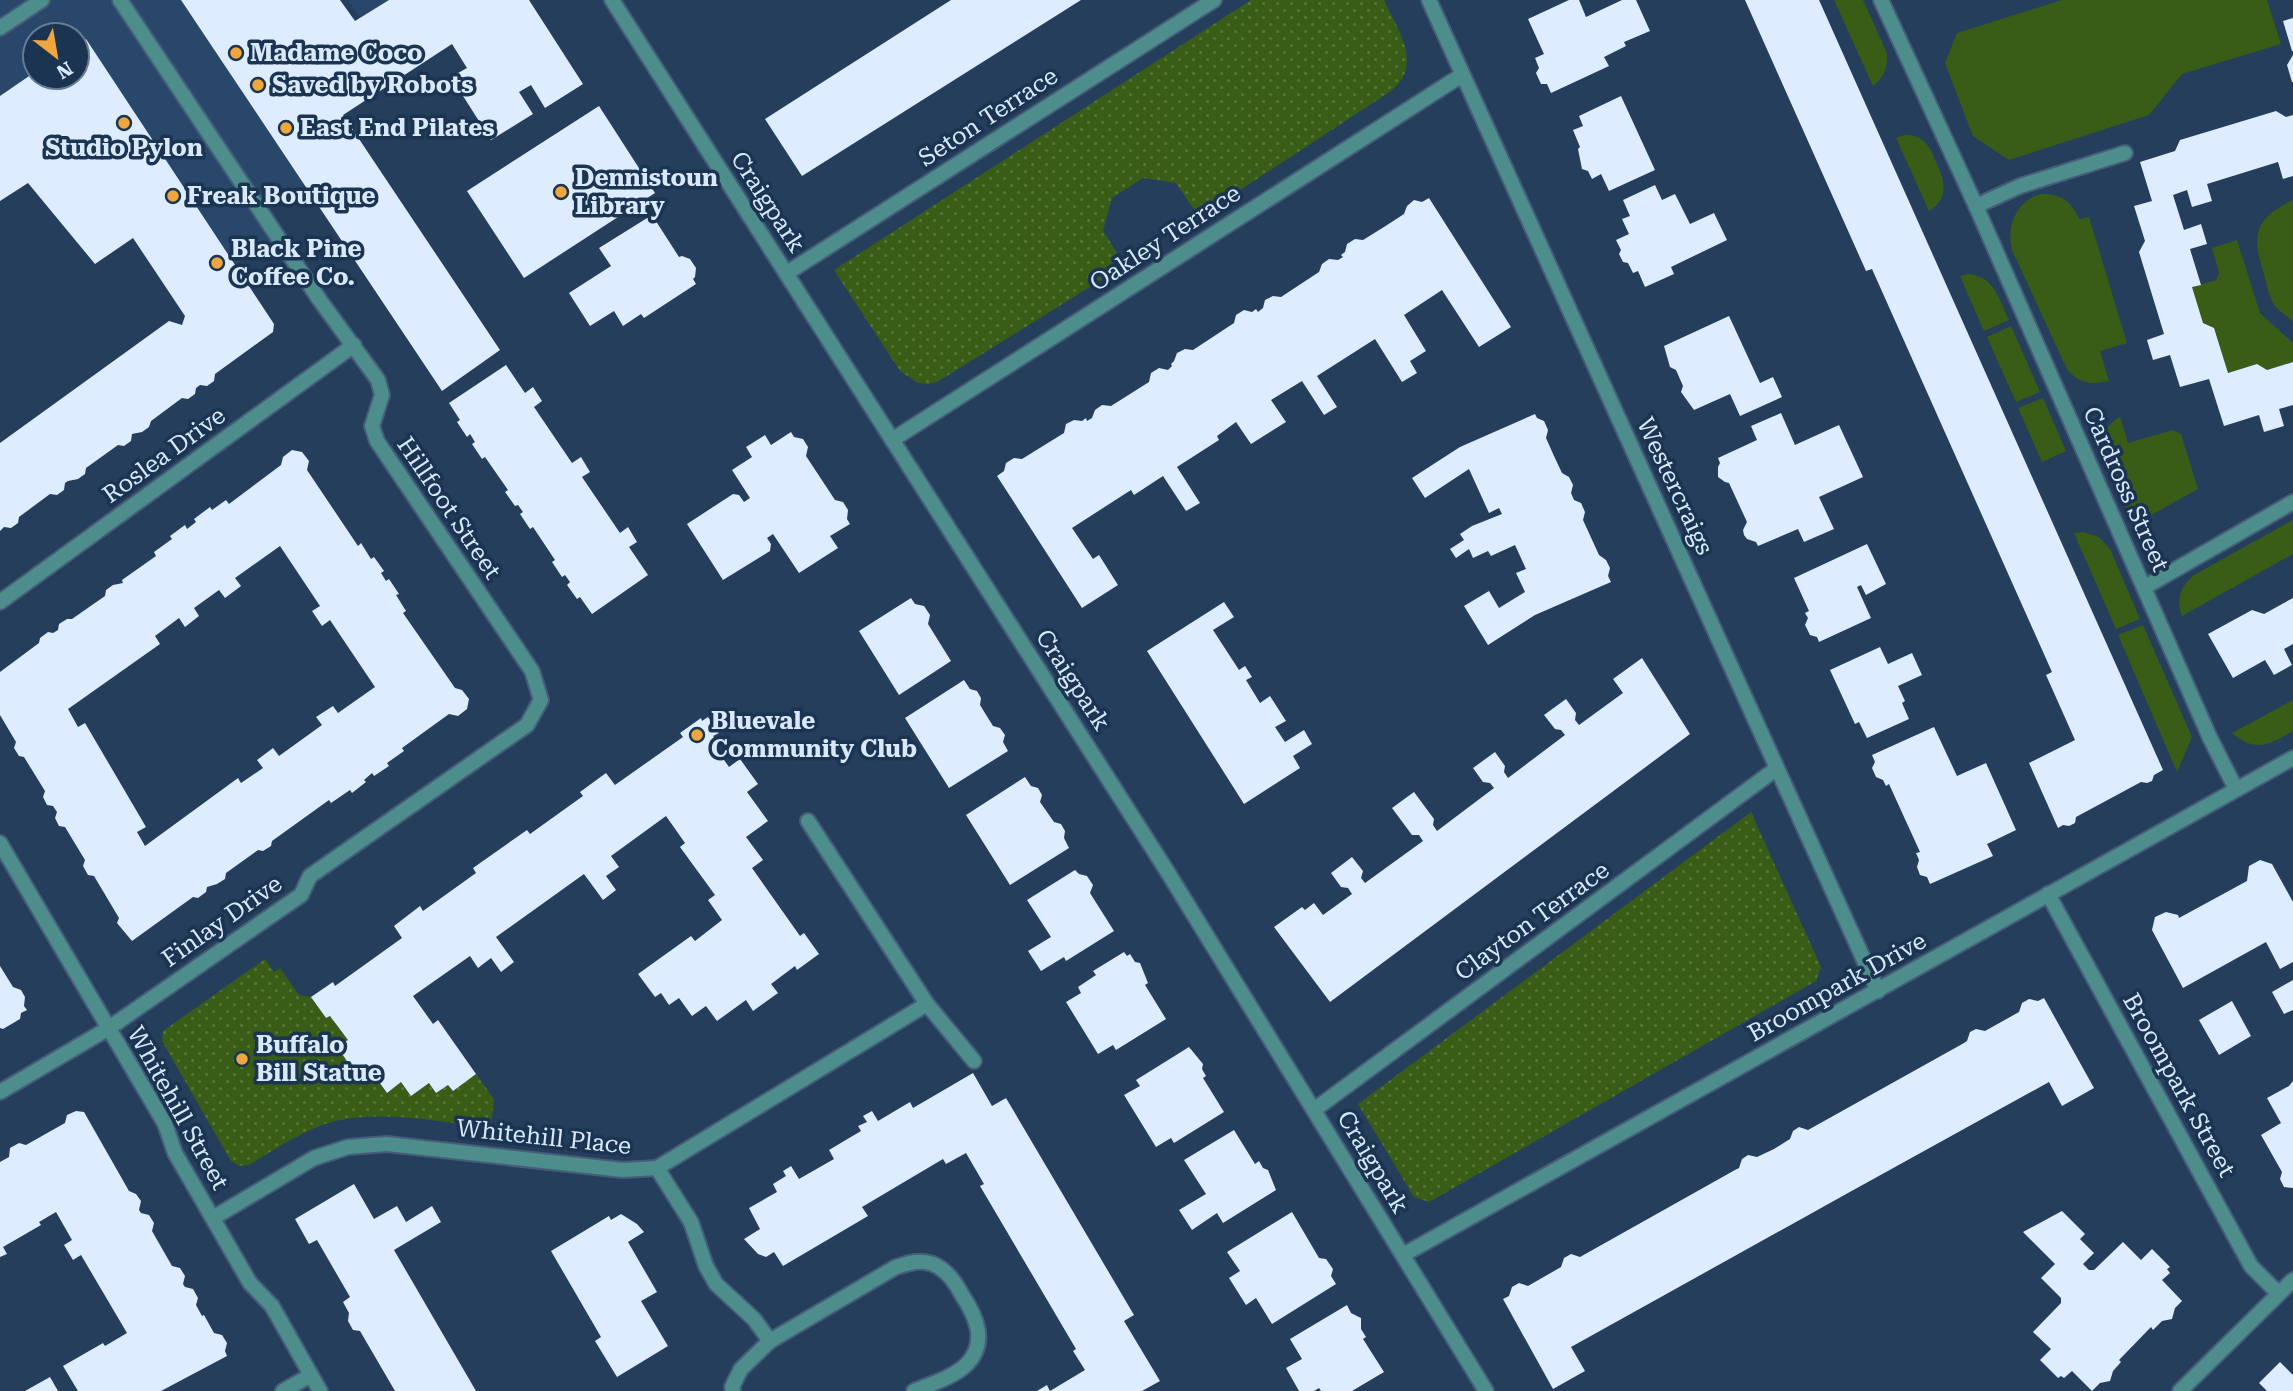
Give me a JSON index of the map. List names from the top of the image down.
{
  "streets": {
    "street": [
      "Seton Terrace",
      "Craigpark",
      "Oakley Terrace",
      "Roslea Drive",
      "Westercraigs",
      "Cardross Street",
      "Hillfoot Street",
      "Finlay Drive",
      "Clayton Terrace",
      "Broompark Drive",
      "Broompark Street",
      "Whitehill Street",
      "Whitehill Place"
    ]
  },
  "crossings": [
    ["Seton Terrace", "Craigpark"],
    ["Craigpark", "Oakley Terrace"],
    ["Craigpark", "Clayton Terrace"],
    ["Craigpark", "Broompark Drive"],
    ["Oakley Terrace", "Westercraigs"],
    ["Roslea Drive", "Hillfoot Street"],
    ["Westercraigs", "Clayton Terrace"],
    ["Westercraigs", "Broompark Drive"],
    ["Cardross Street", "Broompark Drive"],
    ["Hillfoot Street", "Finlay Drive"],
    ["Finlay Drive", "Whitehill Street"],
    ["Broompark Drive", "Broompark Street"],
    ["Whitehill Street", "Whitehill Place"]
  ],
  "places": [
    "Madame Coco",
    "Saved by Robots",
    "Studio Pylon",
    "East End Pilates",
    "Dennistoun Library",
    "Freak Boutique",
    "Black Pine Coffee Co.",
    "Bluevale Community Club",
    "Buffalo Bill Statue"
  ],
  "north": "bottom right"
}
